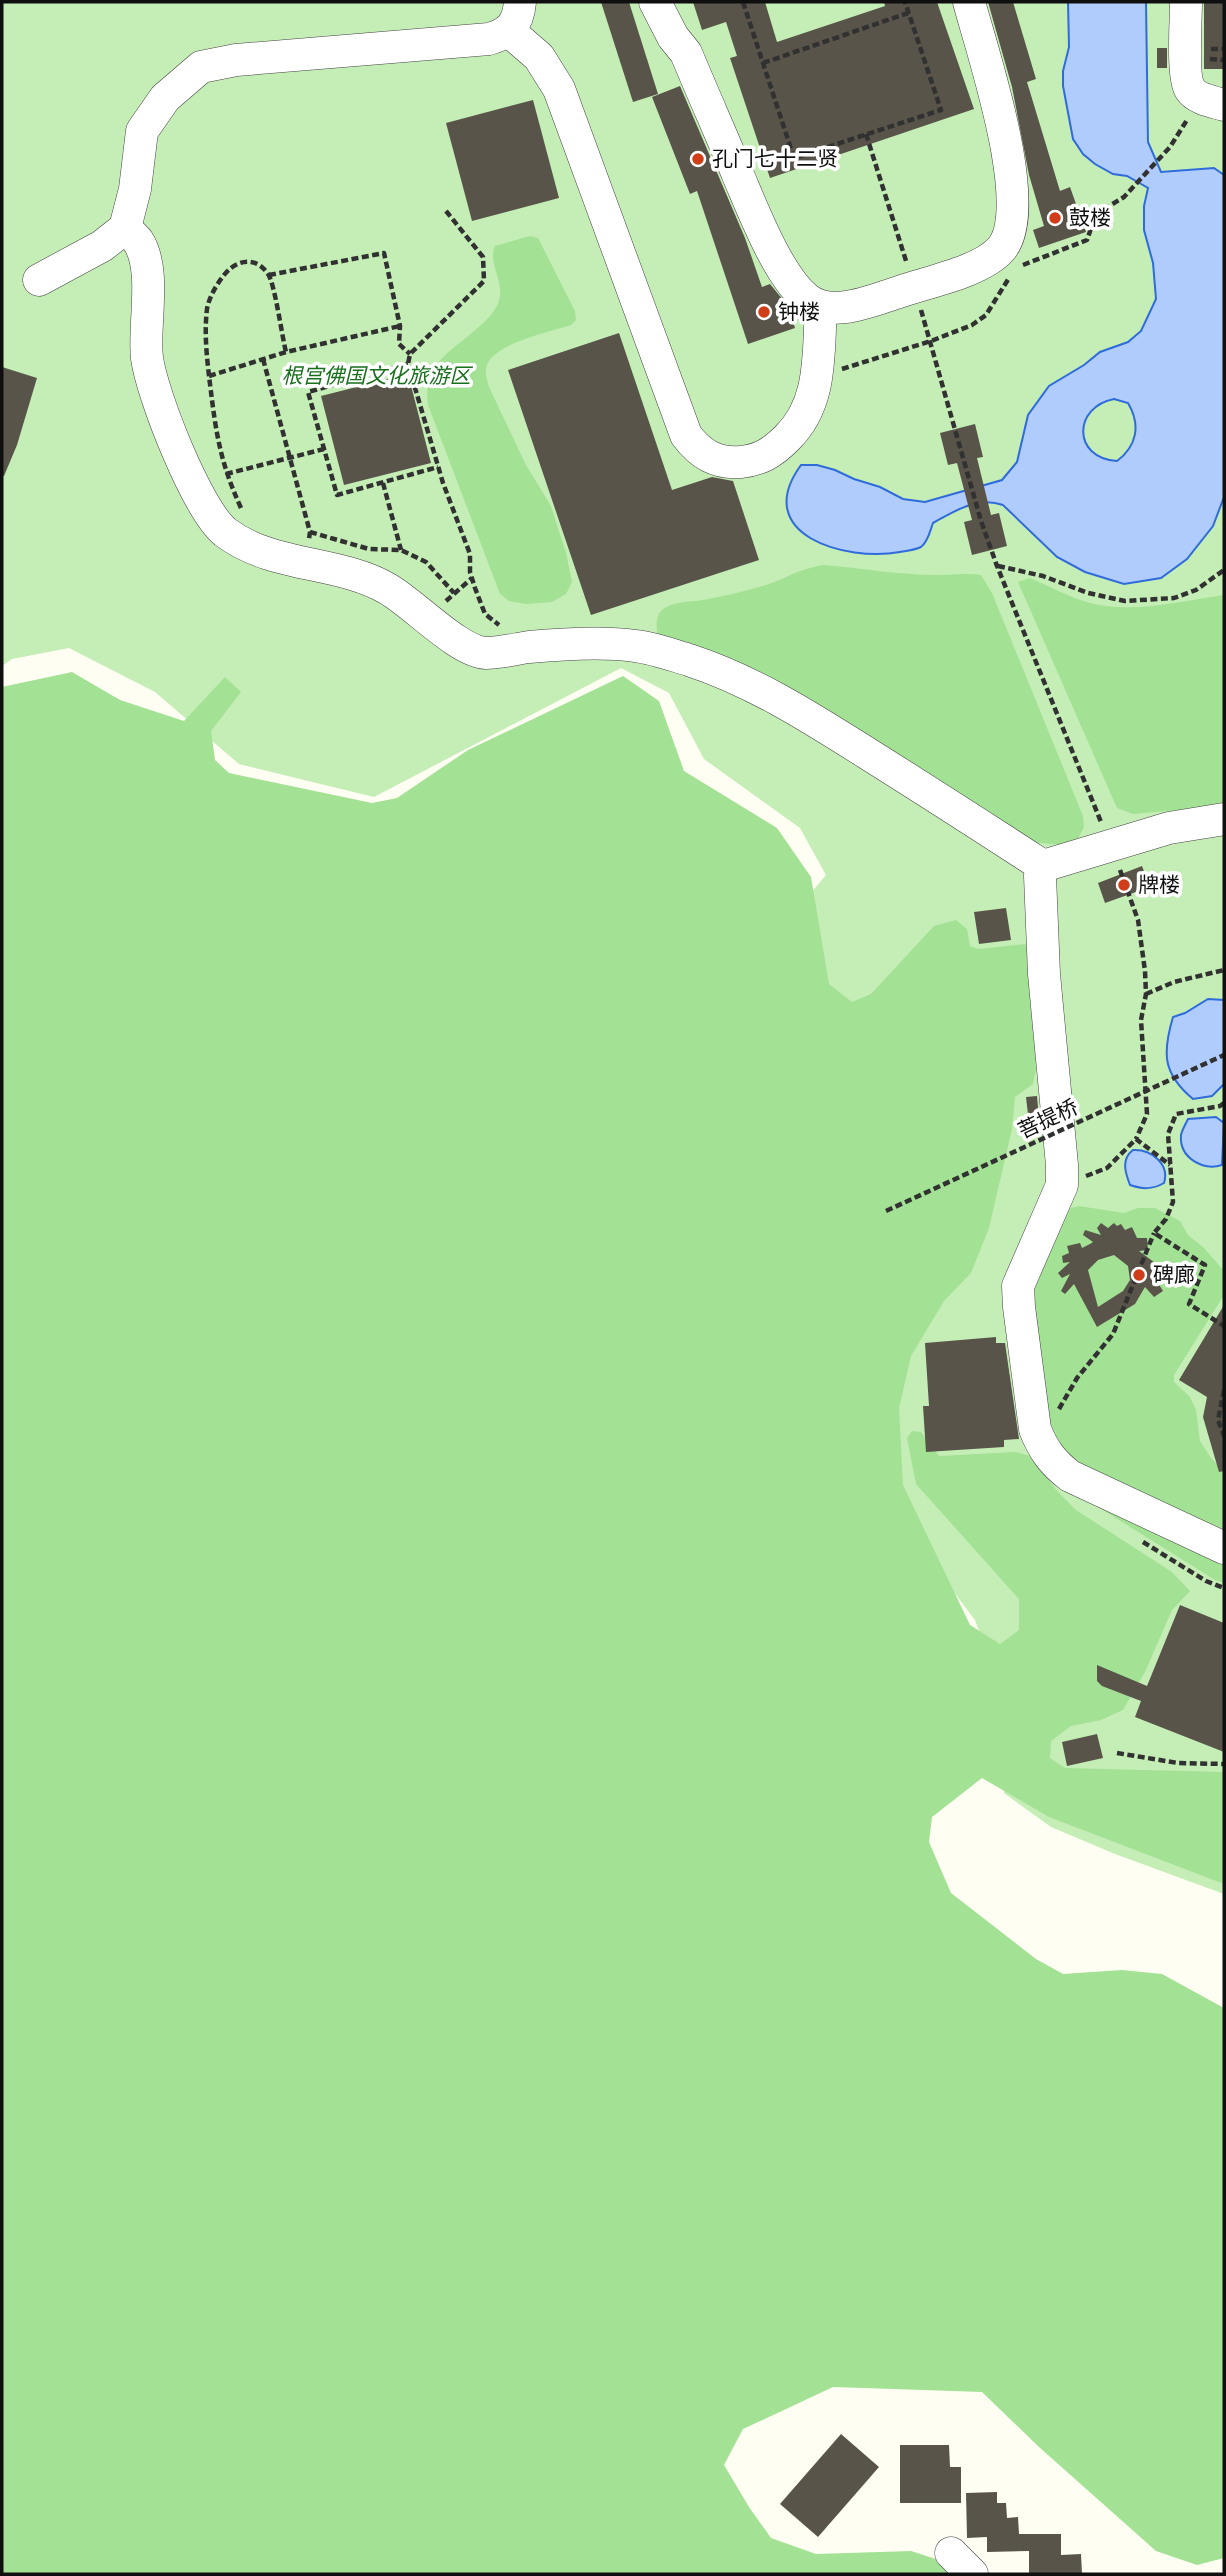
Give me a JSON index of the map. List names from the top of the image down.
{
  "streets": {
    "path": ["菩提桥"]
  },
  "parks": ["根宫佛国文化旅游区"],
  "places": [
    "孔门七十二贤",
    "鼓楼",
    "钟楼",
    "牌楼",
    "碑廊"
  ]
}
